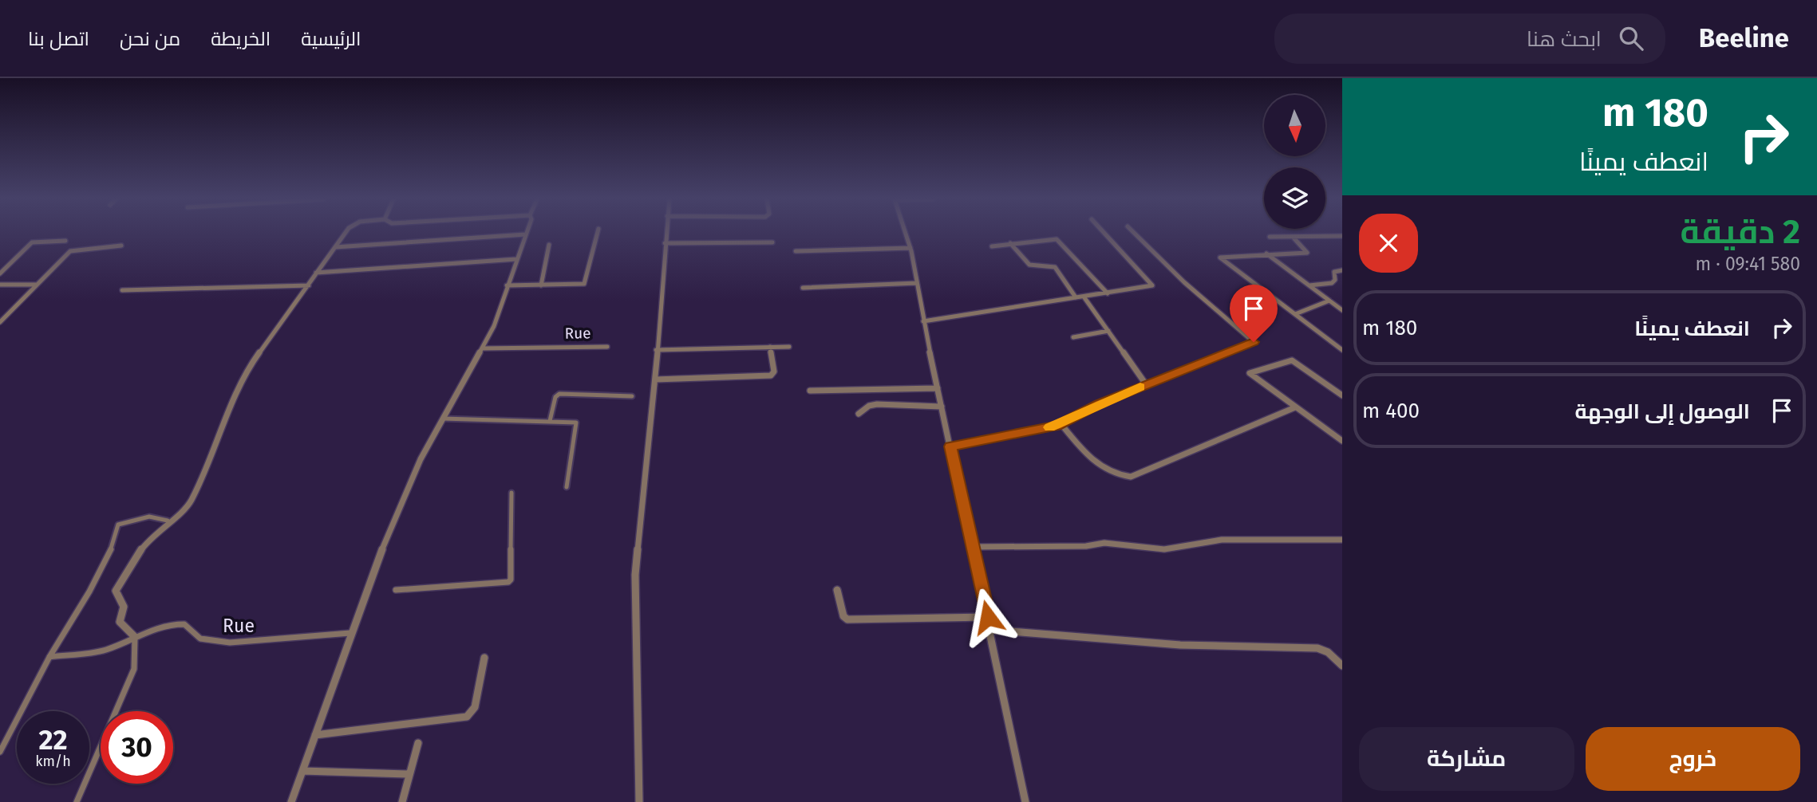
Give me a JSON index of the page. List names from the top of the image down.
{
  "streets": {
    "street": ["Rue"]
  },
  "north": "bottom",
  "page": {
    "header": "Beeline",
    "search": "ابحث هنا",
    "nav": [
      "الرئيسية",
      "الخريطة",
      "من نحن",
      "اتصل بنا"
    ],
    "turn": ["180 m", "انعطف يمينًا"],
    "heading": ["2 دقيقة", "580 m · 09:41"],
    "list": [
      {
        "name": "انعطف يمينًا",
        "value": "180 m"
      },
      {
        "name": "الوصول إلى الوجهة",
        "value": "400 m"
      }
    ],
    "speed": "22 km/h",
    "limit": "30",
    "buttons": ["خروج", "مشاركة"]
  }
}
